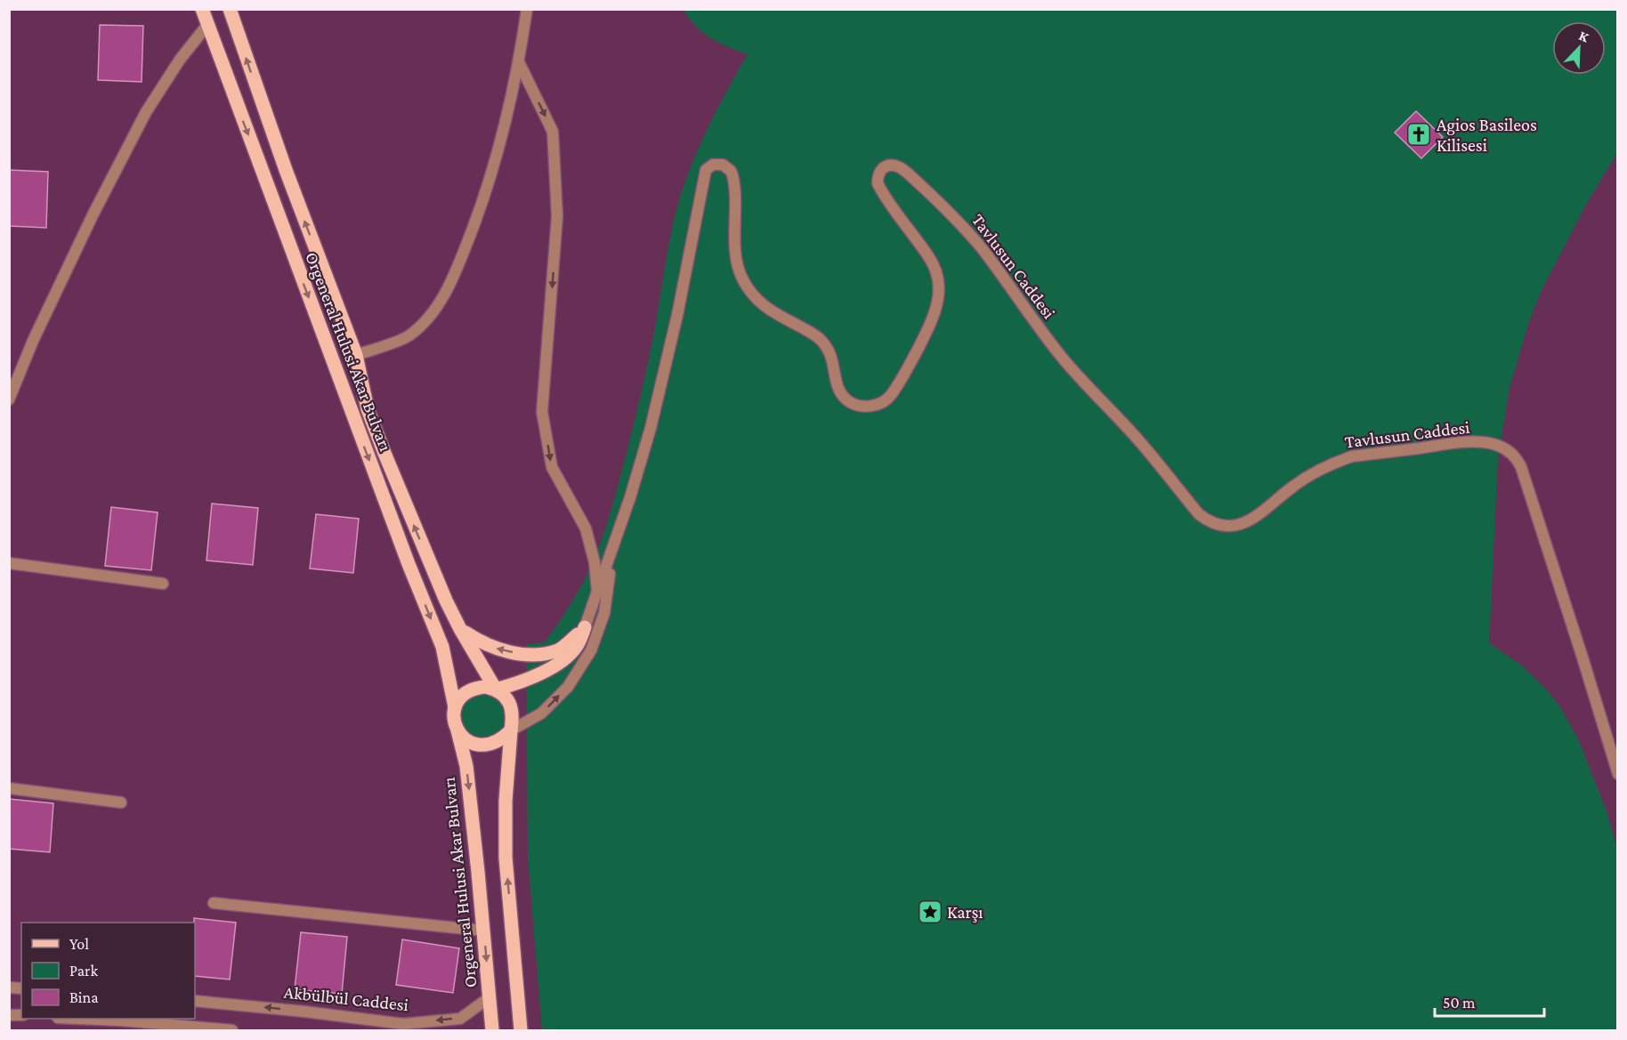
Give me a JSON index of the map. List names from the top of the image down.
{
  "streets": {
    "main road": ["Orgeneral Hulusi Akar Bulvarı"],
    "street": ["Tavlusun Caddesi", "Akbülbül Caddesi"]
  },
  "crossings": [
    ["Tavlusun Caddesi", "Orgeneral Hulusi Akar Bulvarı"],
    ["Orgeneral Hulusi Akar Bulvarı", "Akbülbül Caddesi"]
  ],
  "one_way": ["Akbülbül Caddesi"],
  "places": {
    "church": ["Agios Basileos Kilisesi"],
    "place": ["Karşı"]
  },
  "legend": ["Yol", "Park", "Bina"],
  "scale_bar": "50 m",
  "north": "top right"
}
